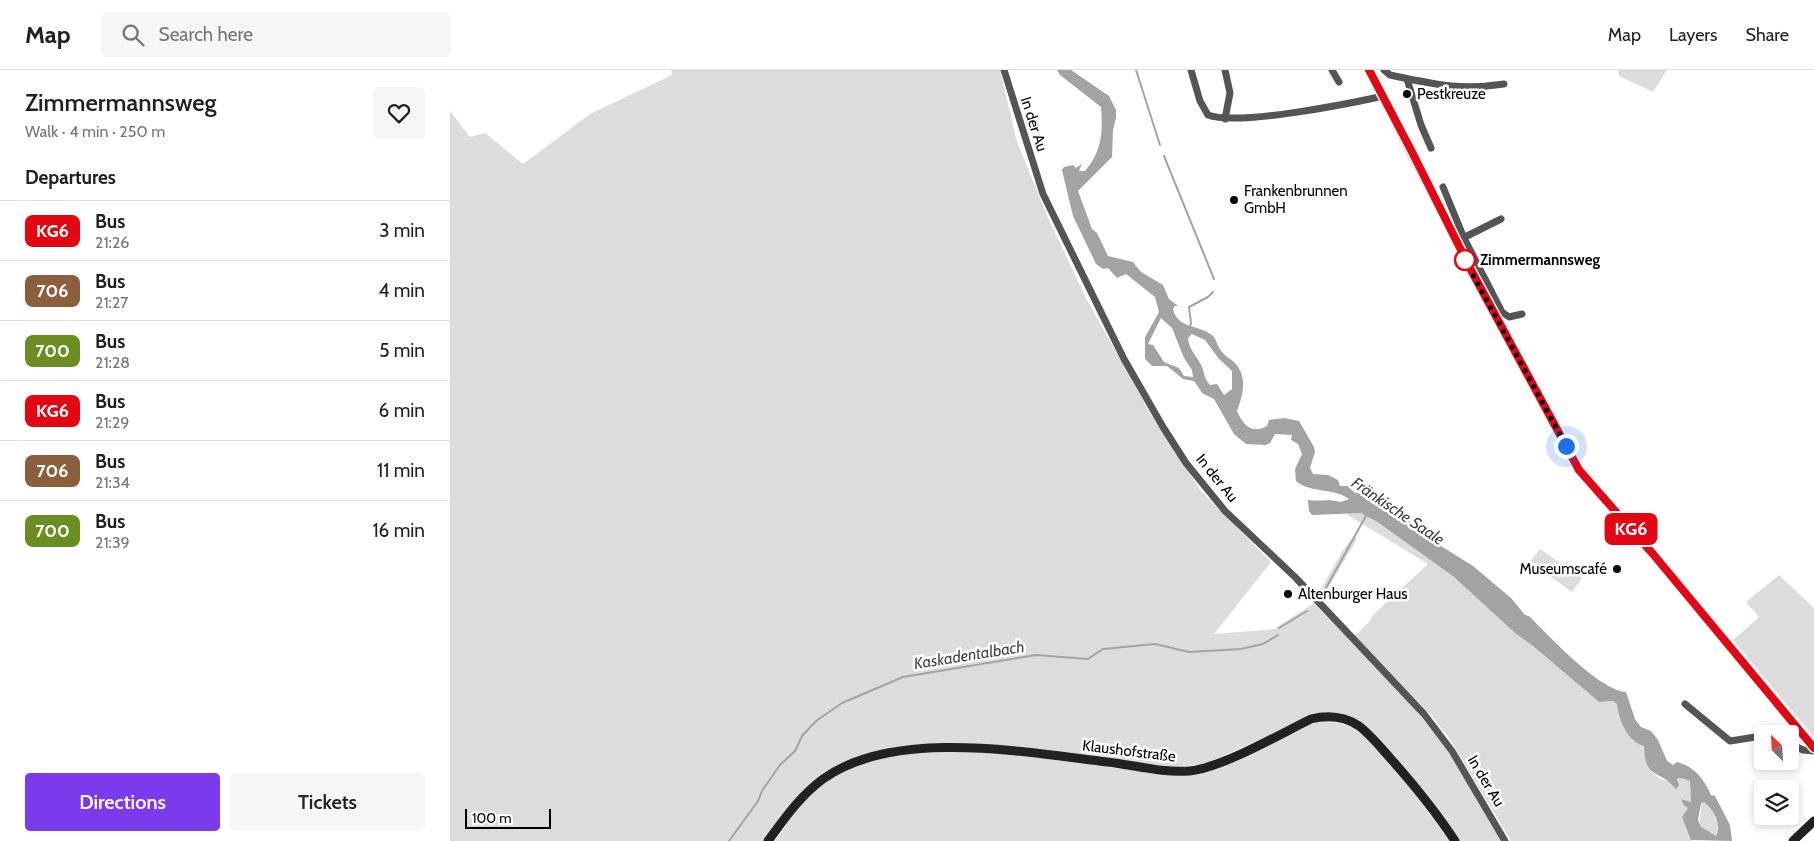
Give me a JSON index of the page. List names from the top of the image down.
{
  "streets": {
    "main road": ["Klaushofstraße"],
    "street": ["In der Au"]
  },
  "water": ["Fränkische Saale", "Kaskadentalbach"],
  "places": [
    "Pestkreuze",
    "Frankenbrunnen GmbH",
    "Zimmermannsweg",
    "Museumscafé",
    "Altenburger Haus"
  ],
  "lines": ["bus line KG6"],
  "scale_bar": "100 m",
  "north": "top left",
  "page": {
    "header": "Map",
    "search": "Search here",
    "nav": ["Map", "Layers", "Share"],
    "heading": [
      ["Zimmermannsweg", "Walk · 4 min · 250 m"],
      "Departures"
    ],
    "on_map": "KG6",
    "list": [
      {
        "mark": "KG6",
        "name": "Bus",
        "note": "21:26",
        "value": "3 min"
      },
      {
        "mark": "706",
        "name": "Bus",
        "note": "21:27",
        "value": "4 min"
      },
      {
        "mark": "700",
        "name": "Bus",
        "note": "21:28",
        "value": "5 min"
      },
      {
        "mark": "KG6",
        "name": "Bus",
        "note": "21:29",
        "value": "6 min"
      },
      {
        "mark": "706",
        "name": "Bus",
        "note": "21:34",
        "value": "11 min"
      },
      {
        "mark": "700",
        "name": "Bus",
        "note": "21:39",
        "value": "16 min"
      }
    ],
    "buttons": ["Directions", "Tickets"],
    "scale": "100 m"
  }
}
